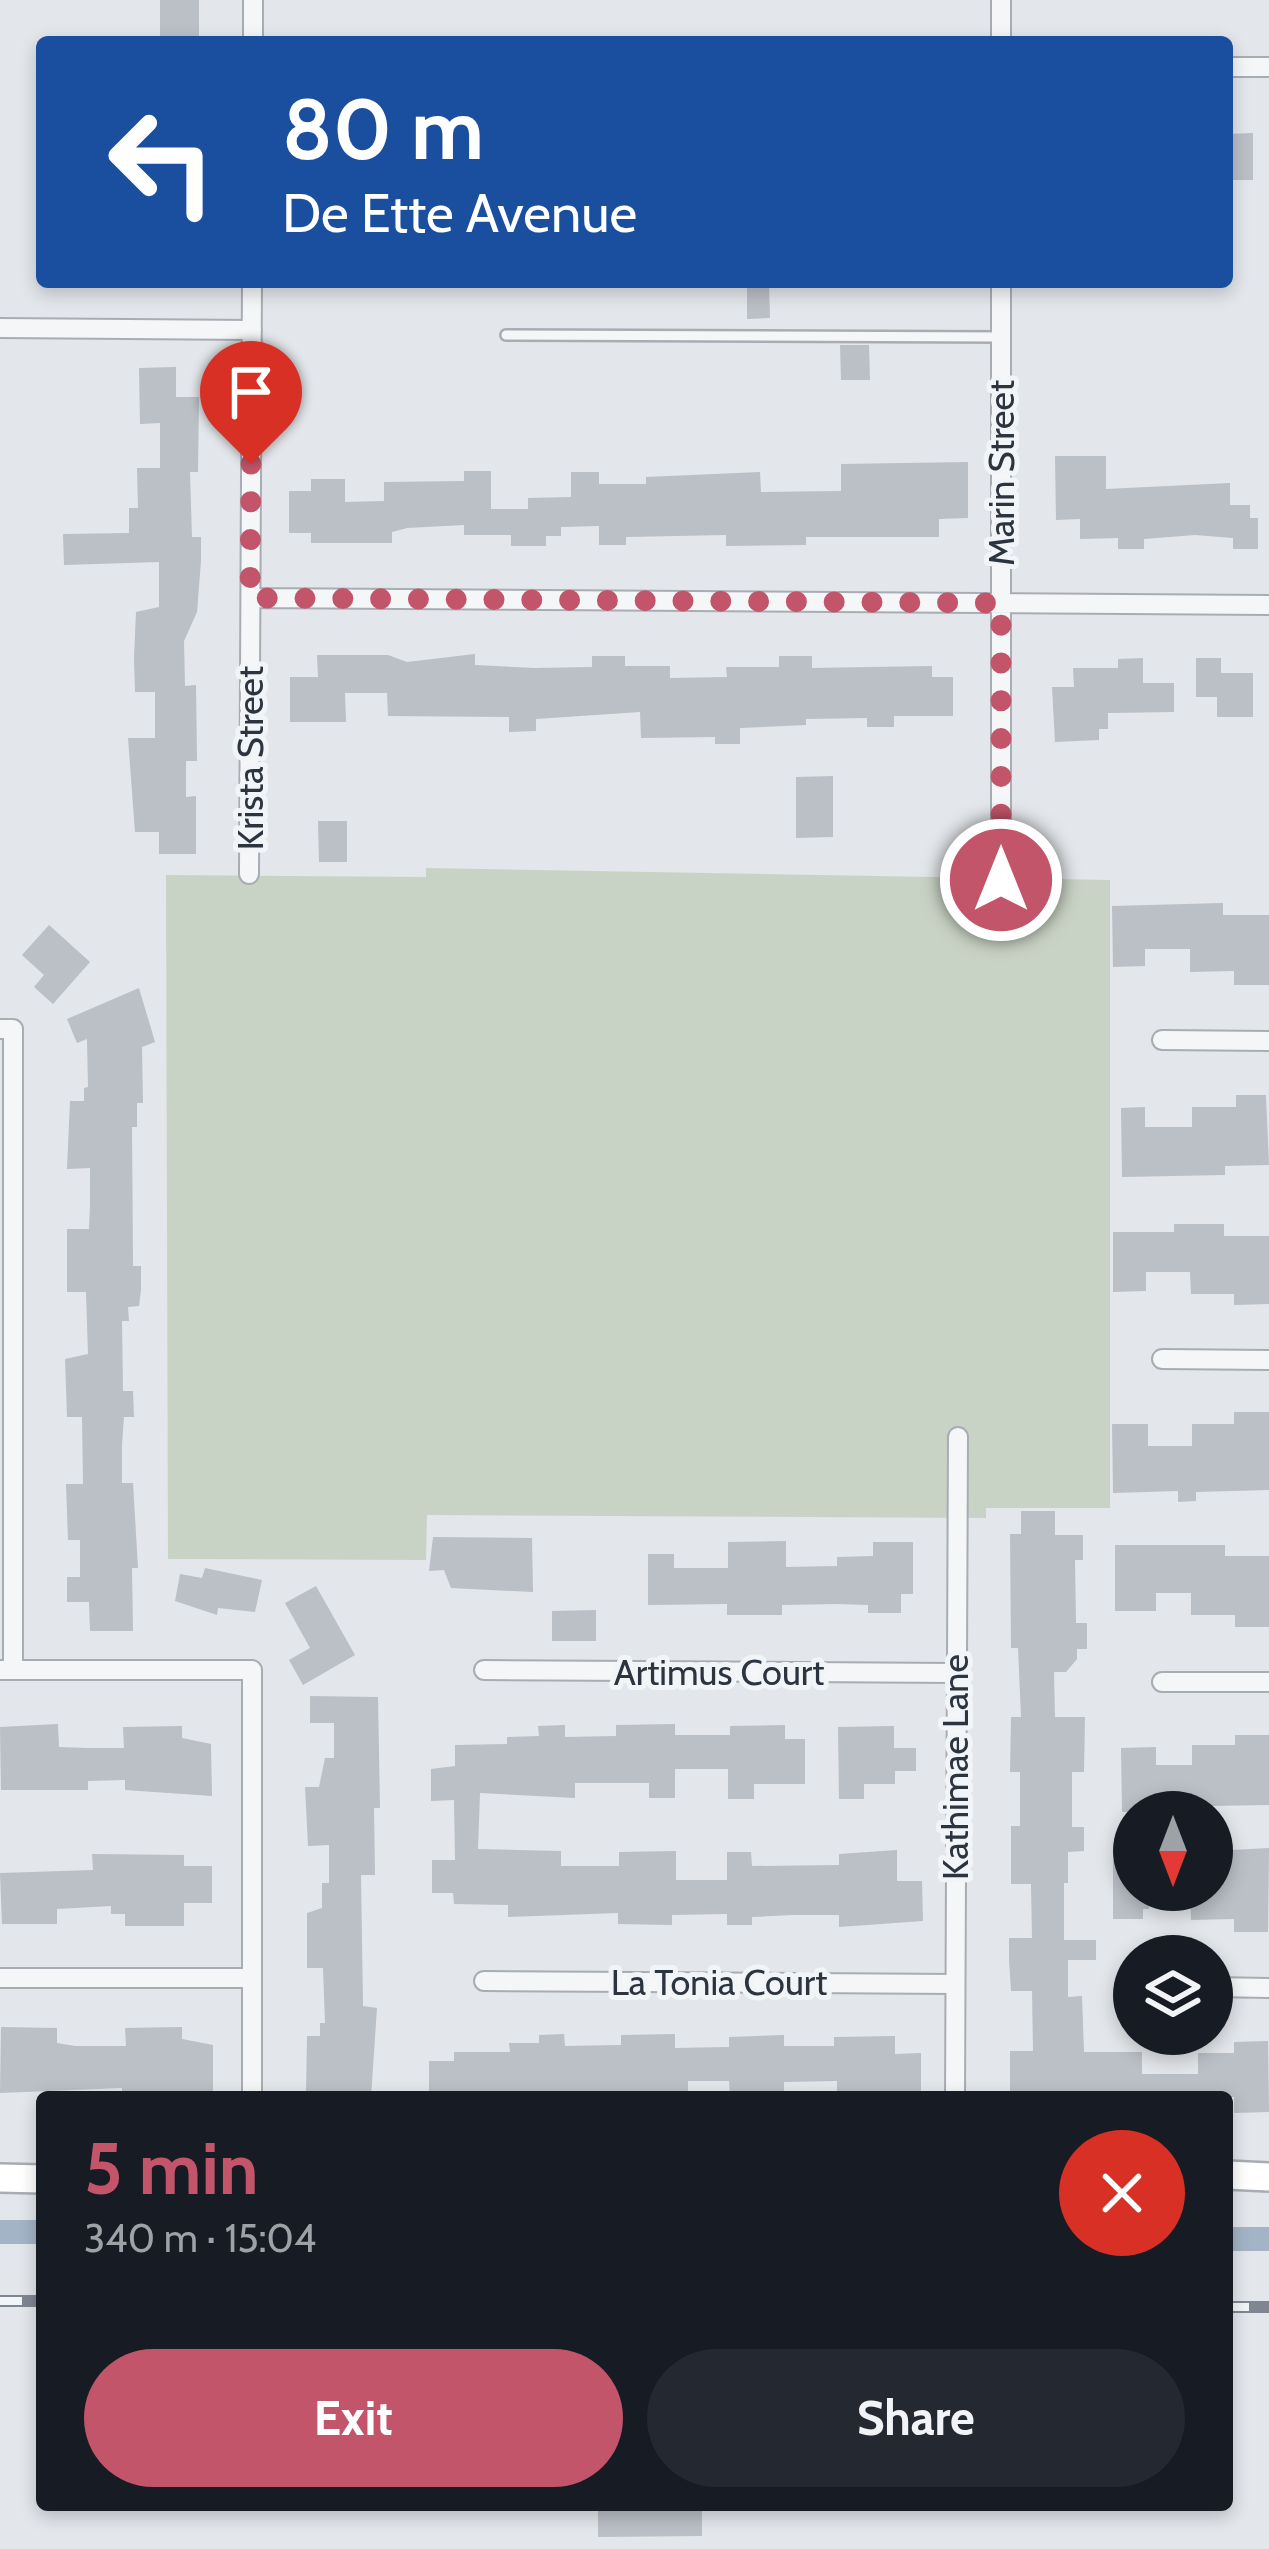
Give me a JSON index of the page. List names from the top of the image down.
{
  "streets": {
    "street": [
      "Marin Street",
      "Krista Street",
      "Artimus Court",
      "Kathimae Lane",
      "La Tonia Court"
    ]
  },
  "crossings": [
    ["Artimus Court", "Kathimae Lane"],
    ["Kathimae Lane", "La Tonia Court"]
  ],
  "north": "bottom",
  "page": {
    "turn": ["80 m", "De Ette Avenue"],
    "heading": ["5 min", "340 m · 15:04"],
    "buttons": ["Exit", "Share"]
  }
}
